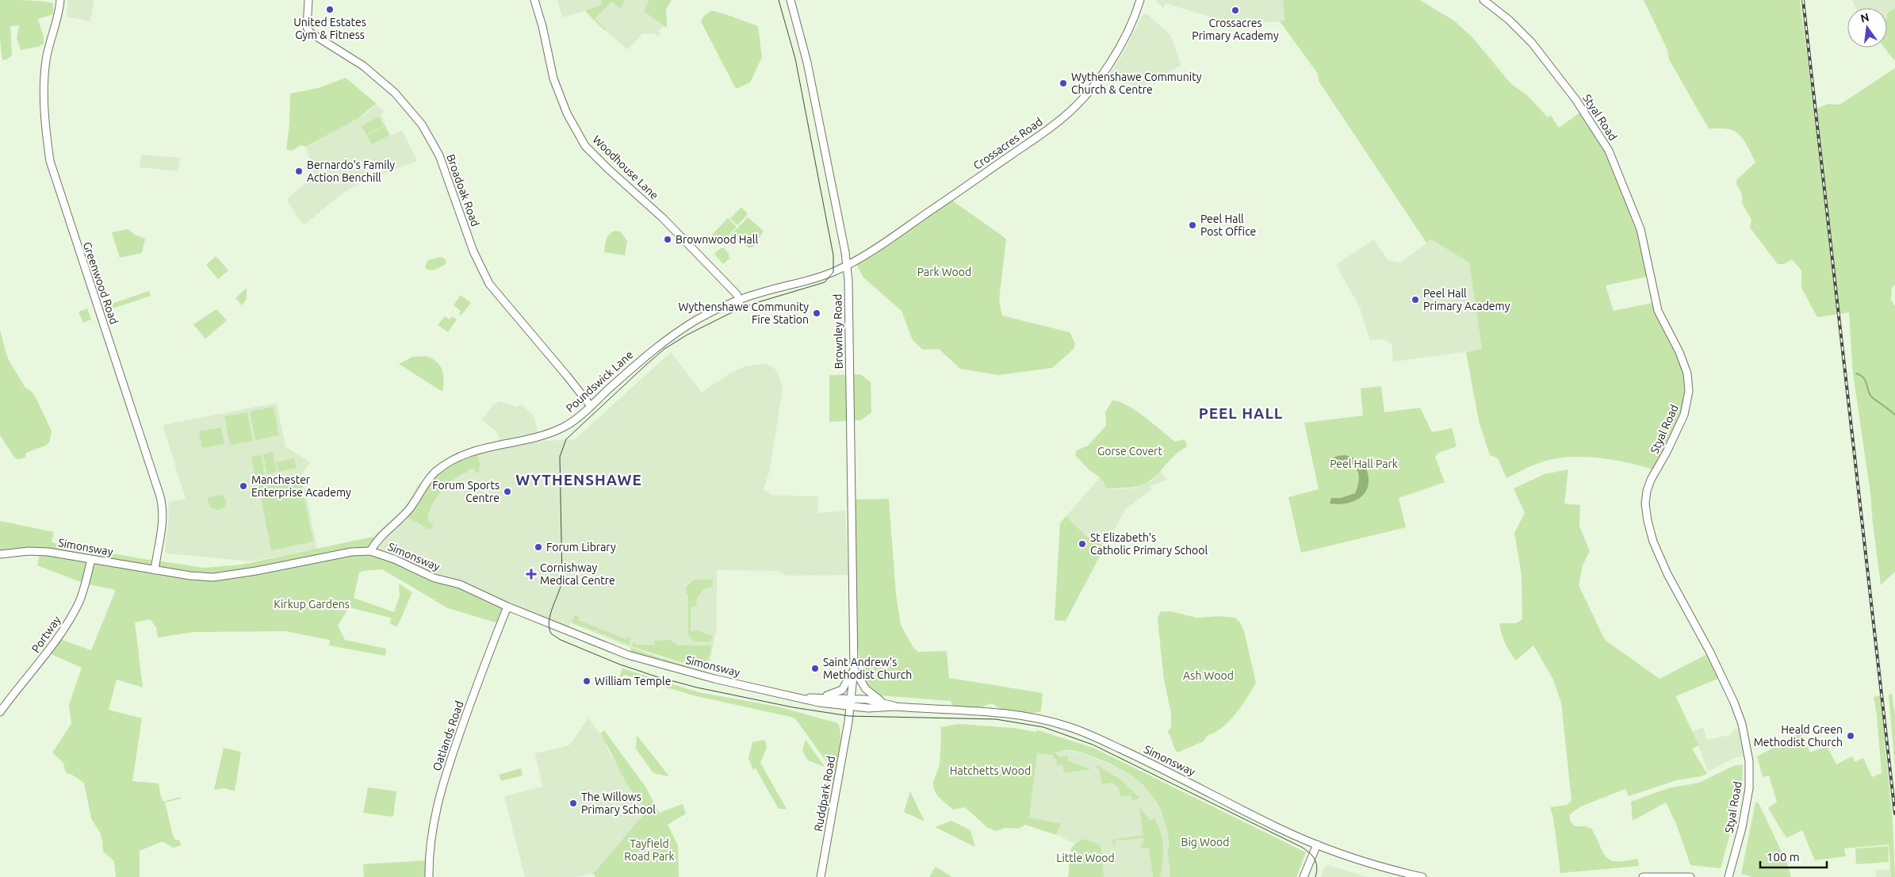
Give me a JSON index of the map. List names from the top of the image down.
{
  "streets": {
    "street": [
      "Styal Road",
      "Crossacres Road",
      "Woodhouse Lane",
      "Broadoak Road",
      "Greenwood Road",
      "Brownley Road",
      "Poundswick Lane",
      "Simonsway",
      "Portway",
      "Oatlands Road",
      "Ruddpark Road"
    ]
  },
  "crossings": [
    ["Crossacres Road", "Brownley Road"],
    ["Crossacres Road", "Poundswick Lane"],
    ["Woodhouse Lane", "Poundswick Lane"],
    ["Broadoak Road", "Poundswick Lane"],
    ["Greenwood Road", "Simonsway"],
    ["Brownley Road", "Poundswick Lane"],
    ["Brownley Road", "Simonsway"],
    ["Brownley Road", "Ruddpark Road"],
    ["Poundswick Lane", "Simonsway"],
    ["Simonsway", "Portway"],
    ["Simonsway", "Oatlands Road"],
    ["Simonsway", "Ruddpark Road"]
  ],
  "districts": ["PEEL HALL", "WYTHENSHAWE"],
  "parks": [
    "Park Wood",
    "Gorse Covert",
    "Peel Hall Park",
    "Kirkup Gardens",
    "Ash Wood",
    "Hatchetts Wood",
    "Big Wood",
    "Tayfield Road Park",
    "Little Wood"
  ],
  "places": {
    "other": [
      "United Estates Gym & Fitness",
      "Crossacres Primary Academy",
      "Wythenshawe Community Church & Centre",
      "Bernardo's Family Action Benchill",
      "Peel Hall Post Office",
      "Brownwood Hall",
      "Peel Hall Primary Academy",
      "Wythenshawe Community Fire Station",
      "Manchester Enterprise Academy",
      "Forum Sports Centre",
      "St Elizabeth's Catholic Primary School",
      "Forum Library",
      "Saint Andrew's Methodist Church",
      "William Temple",
      "Heald Green Methodist Church",
      "The Willows Primary School"
    ],
    "health": ["Cornishway Medical Centre"]
  },
  "scale_bar": "100 m",
  "north": "top"
}
